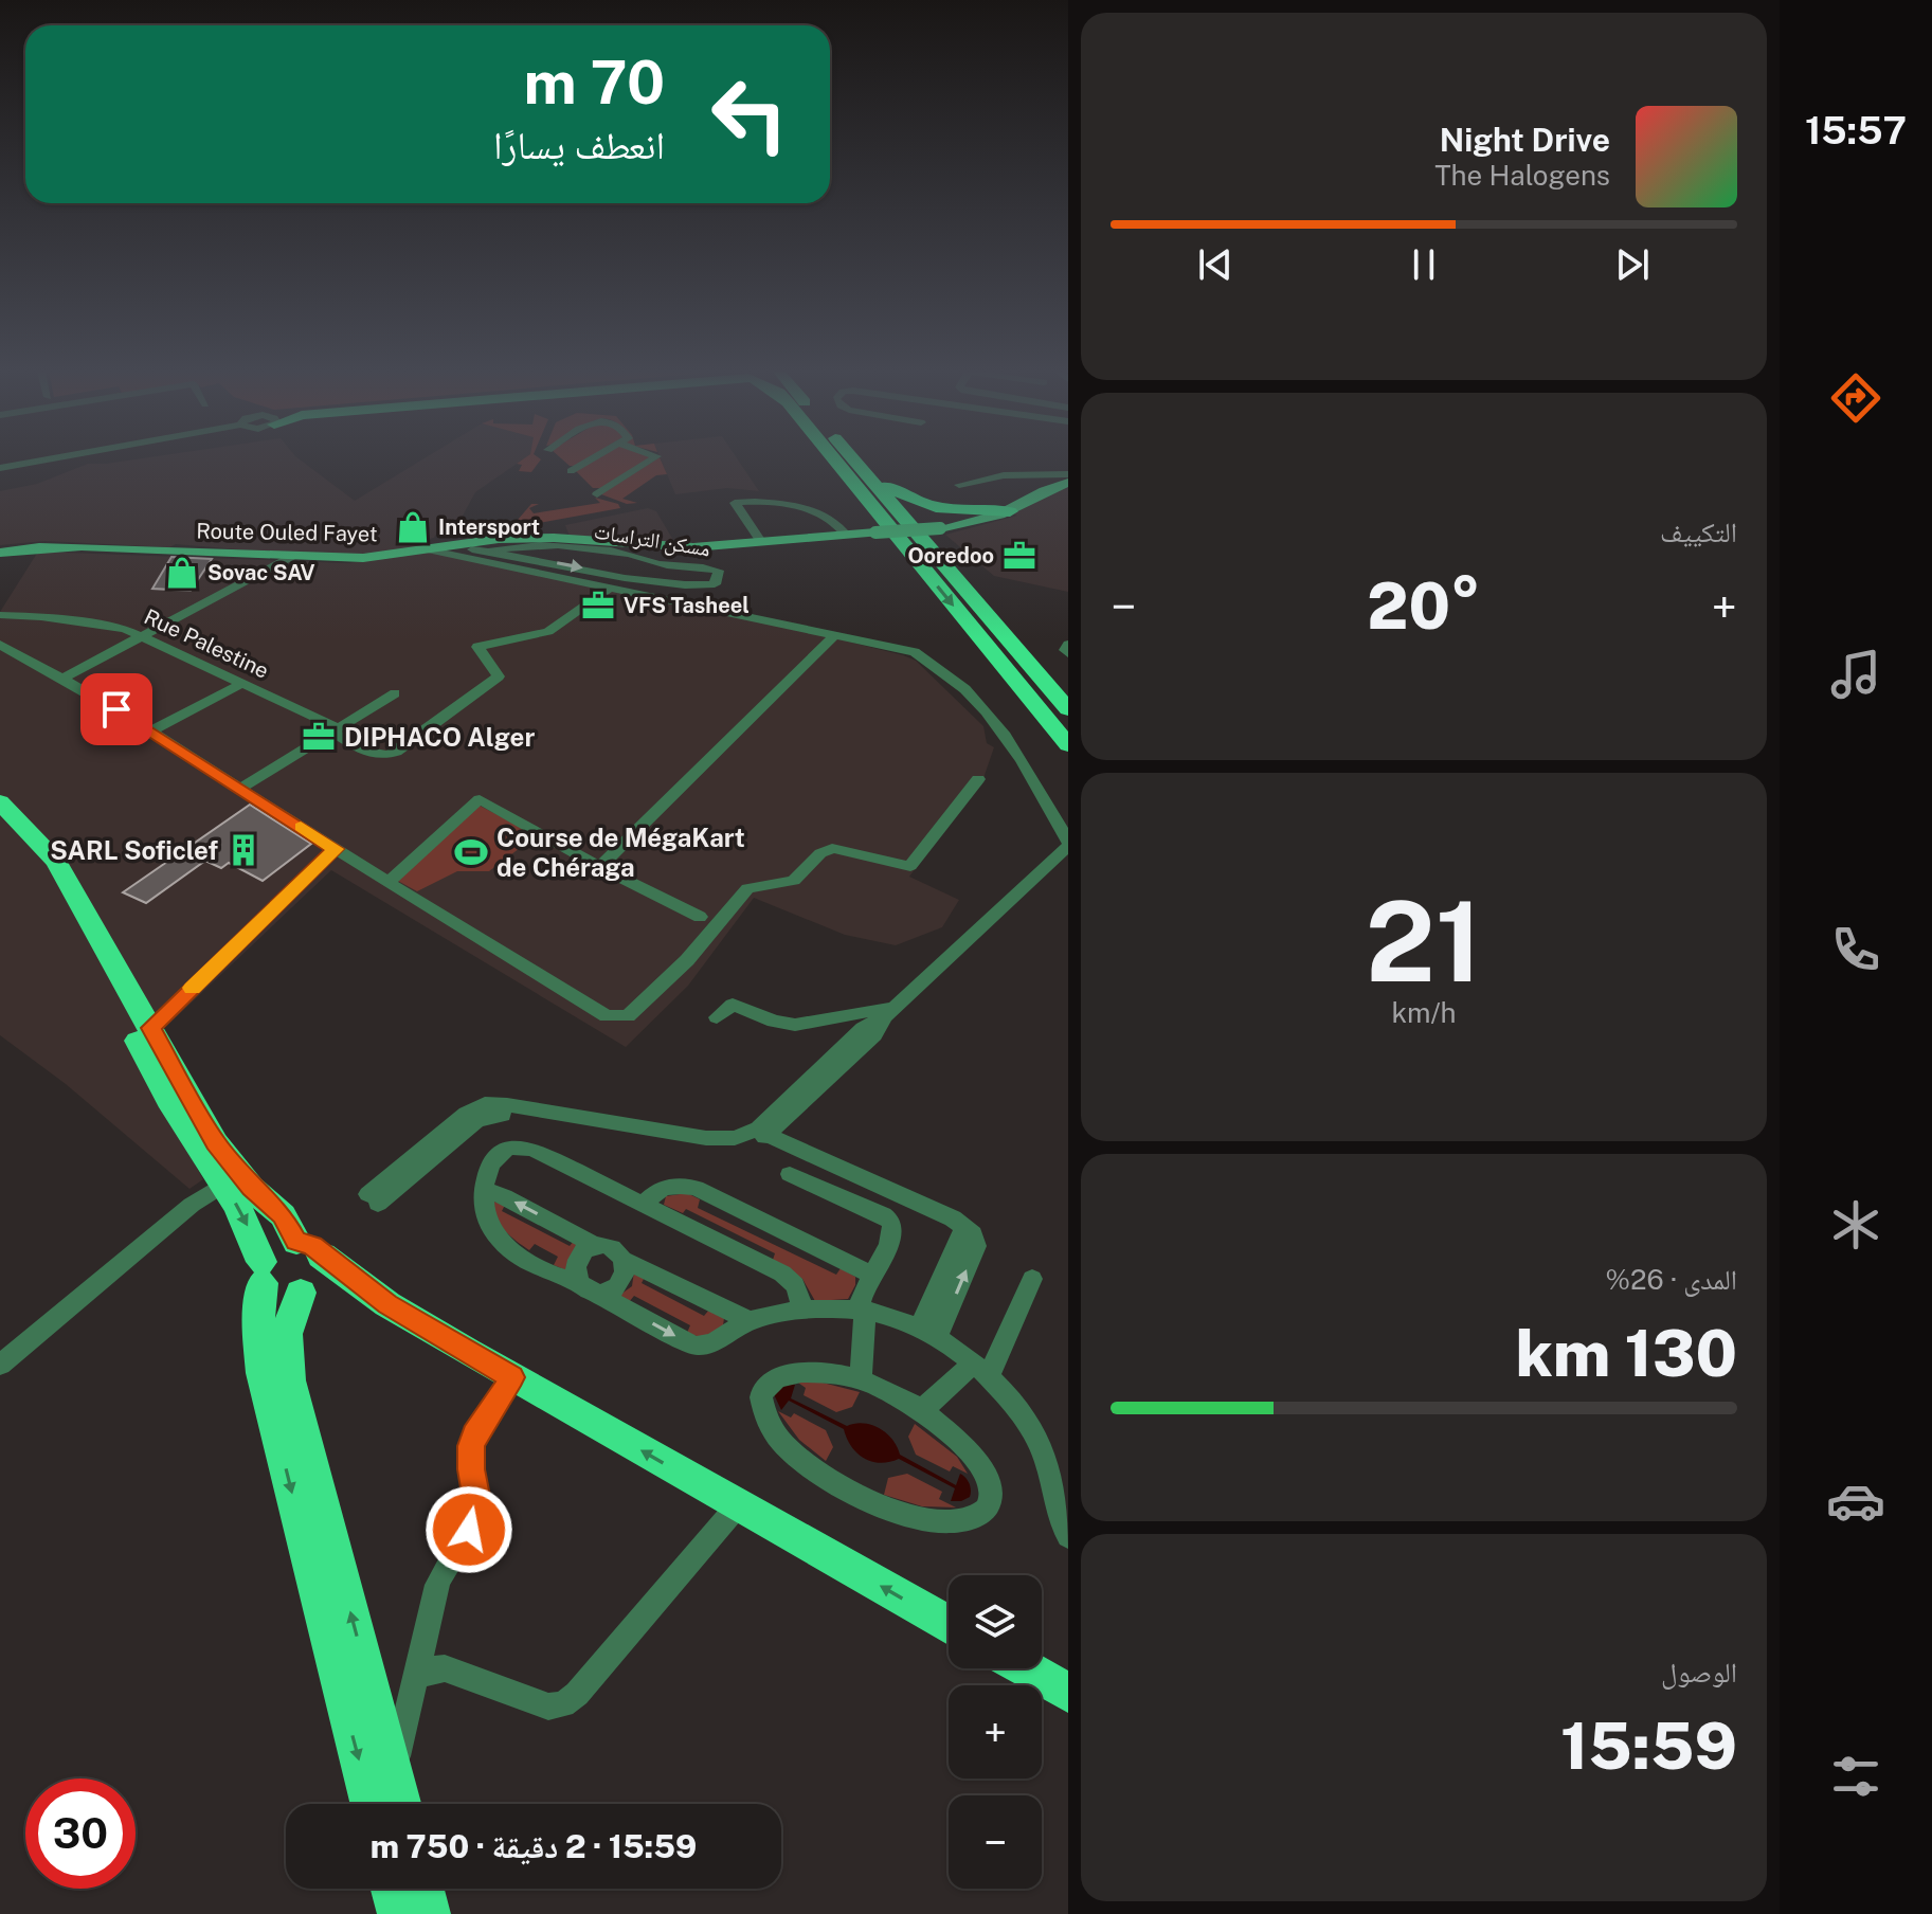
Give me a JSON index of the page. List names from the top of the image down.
{
  "streets": {
    "main road": ["Route Ouled Fayet"],
    "street": ["مسكن التراسات", "Rue Palestine"]
  },
  "crossings": [
    ["Route Ouled Fayet", "مسكن التراسات"]
  ],
  "places": {
    "shop": ["Intersport", "Sovac SAV"],
    "office": ["Ooredoo", "VFS Tasheel", "DIPHACO Alger"],
    "building": ["SARL Soficlef"],
    "sports": ["Course de MégaKart de Chéraga"]
  },
  "page": {
    "tabs": "15:57",
    "turn": ["70 m", "انعطف يسارًا"],
    "song": ["Night Drive", "The Halogens"],
    "tile": [
      "التكييف",
      ["21", "km/h"],
      ["المدى · 26%", "130 km"],
      ["الوصول", "15:59"]
    ],
    "heat": ["−", "20°", "+"],
    "map_buttons": ["+", "−"],
    "limit": "30",
    "trip": "15:59 · 2 دقيقة · 750 m"
  }
}
